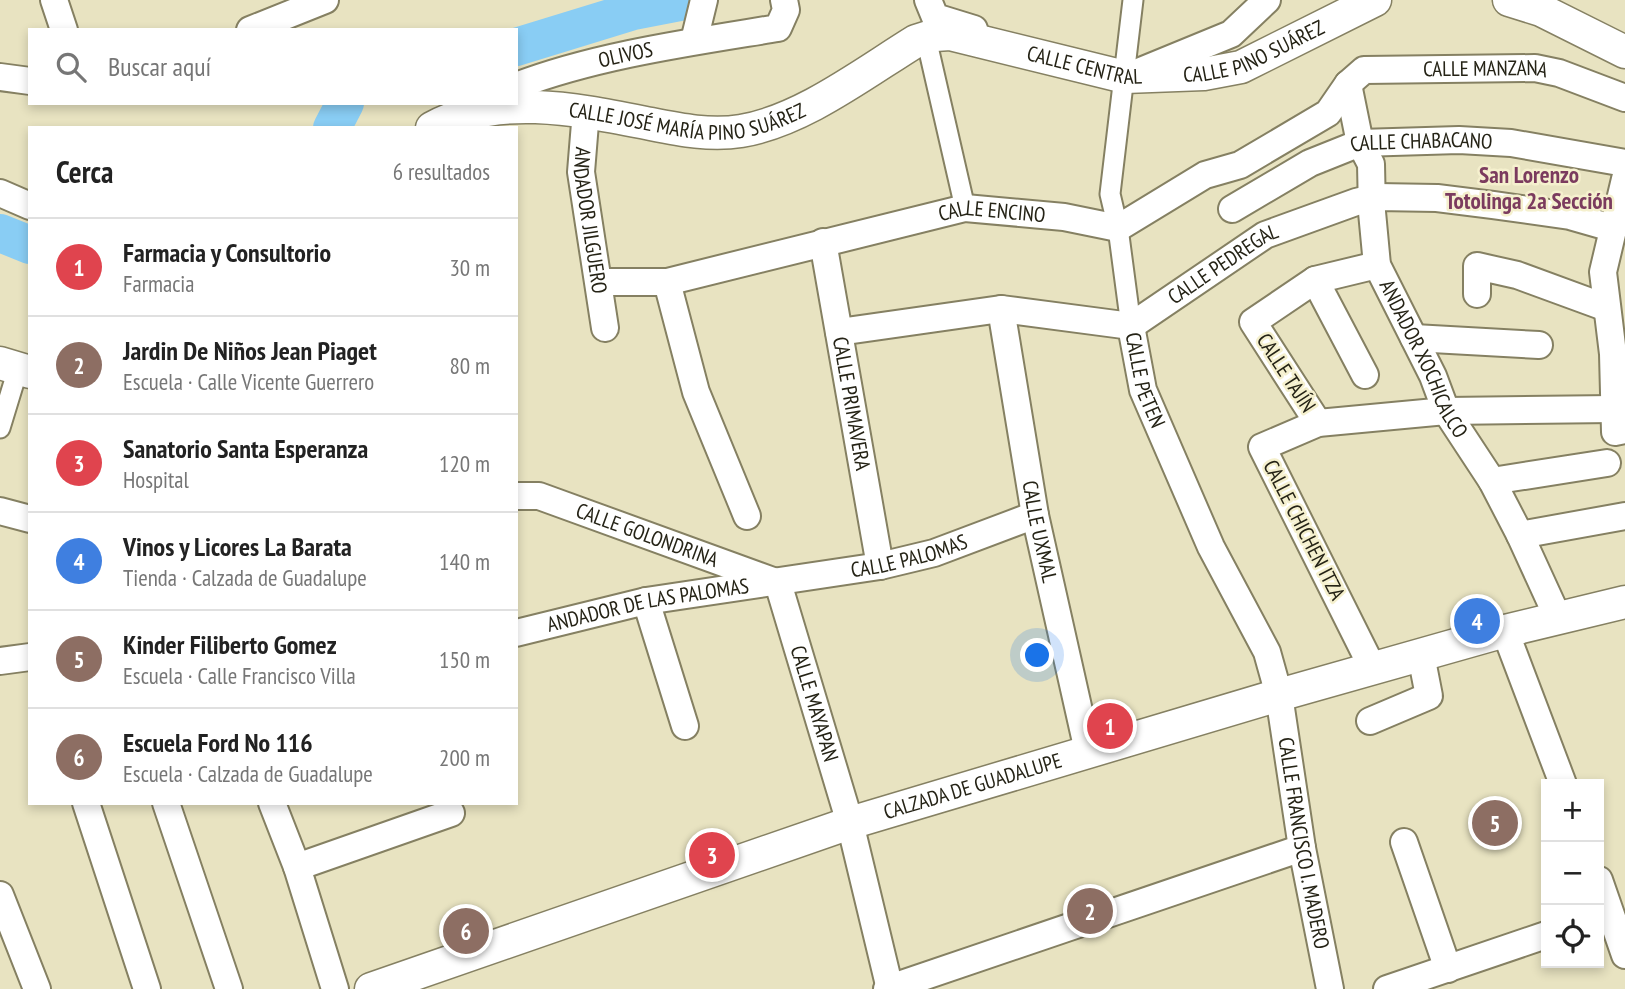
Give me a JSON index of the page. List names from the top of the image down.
{
  "streets": {
    "street": [
      "CALLE PINO SUÁREZ",
      "OLIVOS",
      "CALLE CENTRAL",
      "CALLE MANZANA",
      "CALLE JOSÉ MARÍA PINO SUÁREZ",
      "CALLE CHABACANO",
      "CALLE ENCINO",
      "ANDADOR JILGUERO",
      "CALLE PEDREGAL",
      "ANDADOR XOCHICALCO",
      "CALLE TAJÍN",
      "CALLE PETEN",
      "CALLE PRIMAVERA",
      "CALLE CHICHEN ITZA",
      "CALLE UXMAL",
      "CALLE GOLONDRINA",
      "CALLE PALOMAS",
      "ANDADOR DE LAS PALOMAS",
      "CALLE MAYAPAN",
      "CALZADA DE GUADALUPE",
      "CALLE FRANCISCO I. MADERO"
    ]
  },
  "crossings": [
    ["CALLE PINO SUÁREZ", "CALLE CENTRAL"],
    ["CALLE PINO SUÁREZ", "CALLE PETEN"],
    ["CALLE CENTRAL", "CALLE JOSÉ MARÍA PINO SUÁREZ"],
    ["CALLE CENTRAL", "CALLE PETEN"],
    ["CALLE MANZANA", "ANDADOR XOCHICALCO"],
    ["CALLE JOSÉ MARÍA PINO SUÁREZ", "ANDADOR JILGUERO"],
    ["CALLE CHABACANO", "ANDADOR XOCHICALCO"],
    ["CALLE ENCINO", "ANDADOR JILGUERO"],
    ["CALLE ENCINO", "CALLE PETEN"],
    ["CALLE ENCINO", "CALLE PRIMAVERA"],
    ["CALLE PEDREGAL", "ANDADOR XOCHICALCO"],
    ["CALLE PEDREGAL", "CALLE PETEN"],
    ["ANDADOR XOCHICALCO", "CALLE CHICHEN ITZA"],
    ["ANDADOR XOCHICALCO", "CALZADA DE GUADALUPE"],
    ["CALLE TAJÍN", "CALLE CHICHEN ITZA"],
    ["CALLE PETEN", "CALZADA DE GUADALUPE"],
    ["CALLE PETEN", "CALLE FRANCISCO I. MADERO"],
    ["CALLE PRIMAVERA", "CALLE PALOMAS"],
    ["CALLE CHICHEN ITZA", "CALZADA DE GUADALUPE"],
    ["CALLE UXMAL", "CALLE PALOMAS"],
    ["CALLE UXMAL", "CALZADA DE GUADALUPE"],
    ["CALLE GOLONDRINA", "CALLE PALOMAS"],
    ["CALLE GOLONDRINA", "ANDADOR DE LAS PALOMAS"],
    ["CALLE GOLONDRINA", "CALLE MAYAPAN"],
    ["CALLE PALOMAS", "ANDADOR DE LAS PALOMAS"],
    ["CALLE PALOMAS", "CALLE MAYAPAN"],
    ["ANDADOR DE LAS PALOMAS", "CALLE MAYAPAN"],
    ["CALLE MAYAPAN", "CALZADA DE GUADALUPE"],
    ["CALZADA DE GUADALUPE", "CALLE FRANCISCO I. MADERO"]
  ],
  "districts": ["San Lorenzo Totolinga 2a Sección"],
  "page": {
    "search": "Buscar aquí",
    "heading": ["Cerca", "6 resultados"],
    "list": [
      {
        "mark": "1",
        "name": "Farmacia y Consultorio",
        "note": "Farmacia",
        "value": "30 m"
      },
      {
        "mark": "2",
        "name": "Jardin De Niños Jean Piaget",
        "note": "Escuela · Calle Vicente Guerrero",
        "value": "80 m"
      },
      {
        "mark": "3",
        "name": "Sanatorio Santa Esperanza",
        "note": "Hospital",
        "value": "120 m"
      },
      {
        "mark": "4",
        "name": "Vinos y Licores La Barata",
        "note": "Tienda · Calzada de Guadalupe",
        "value": "140 m"
      },
      {
        "mark": "5",
        "name": "Kinder Filiberto Gomez",
        "note": "Escuela · Calle Francisco Villa",
        "value": "150 m"
      },
      {
        "mark": "6",
        "name": "Escuela Ford No 116",
        "note": "Escuela · Calzada de Guadalupe",
        "value": "200 m"
      }
    ],
    "pins": [
      "4",
      "1",
      "5",
      "3",
      "2",
      "6"
    ],
    "map_buttons": ["+", "−"]
  }
}
